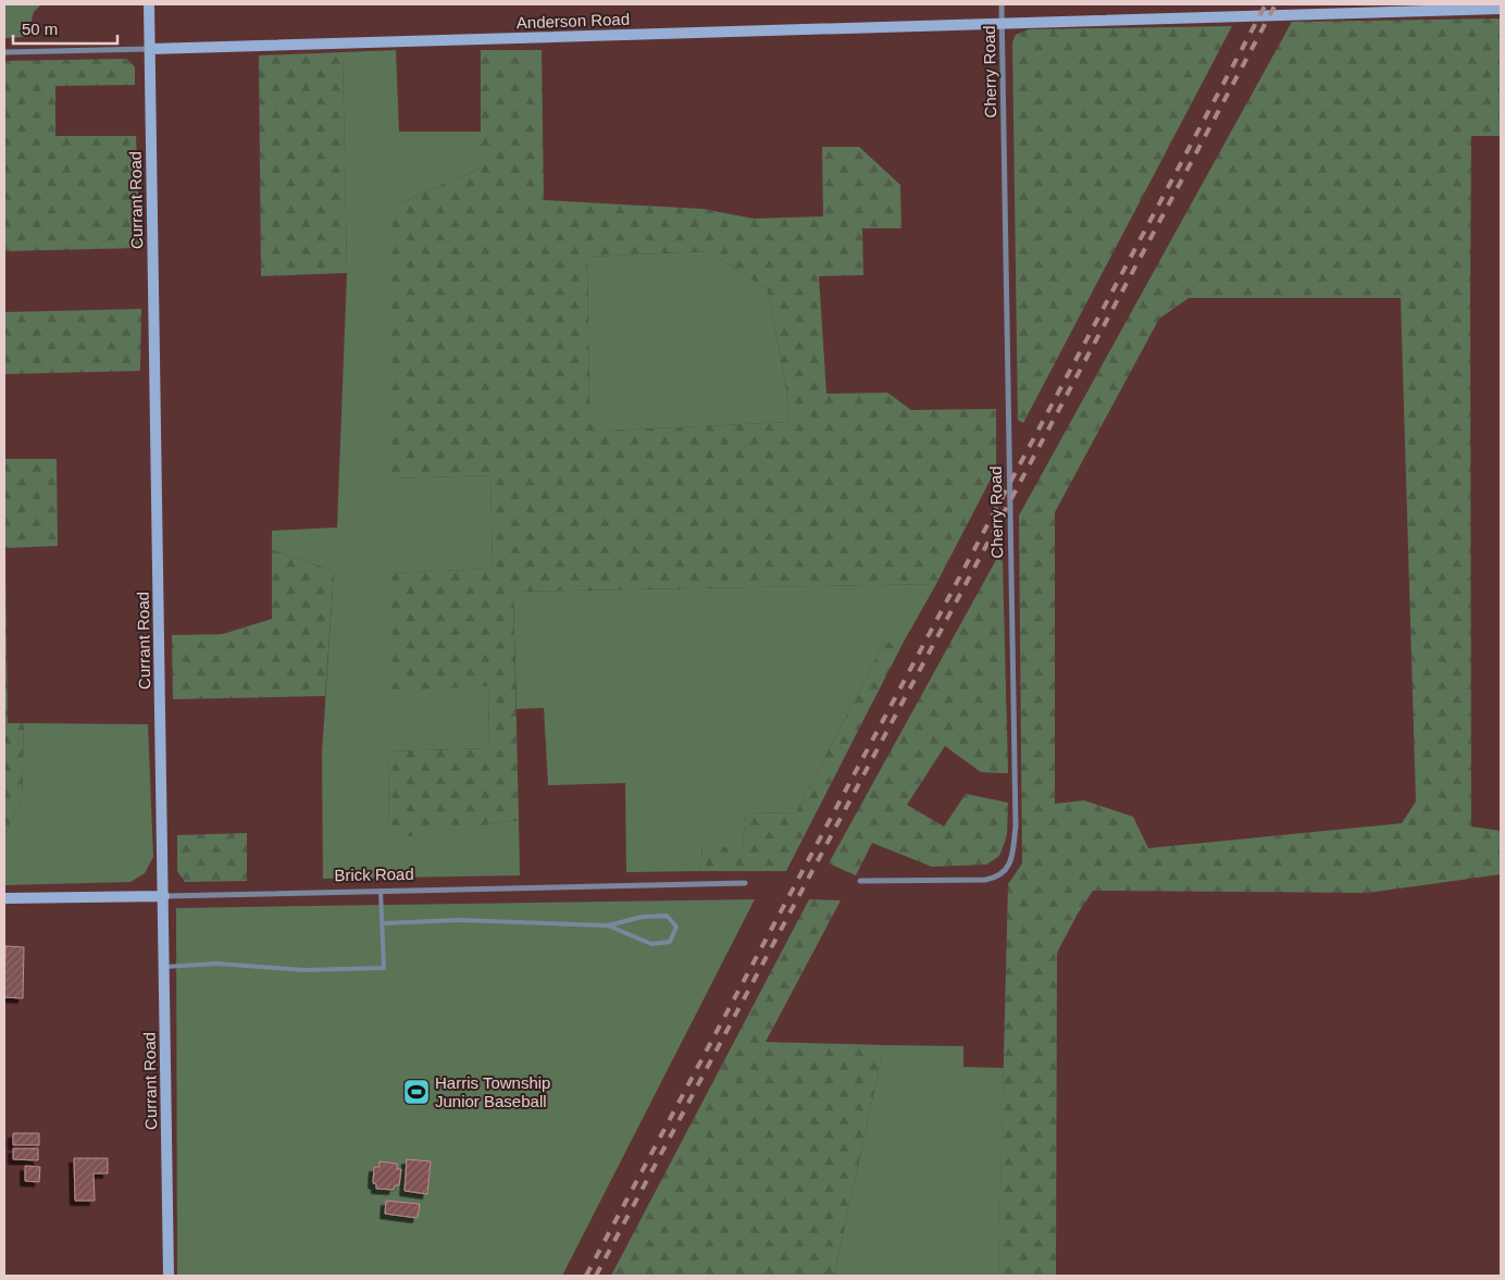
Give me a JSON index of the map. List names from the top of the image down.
{
  "streets": {
    "street": [
      "Anderson Road",
      "Cherry Road",
      "Currant Road",
      "Brick Road"
    ]
  },
  "crossings": [
    ["Anderson Road", "Cherry Road"],
    ["Anderson Road", "Currant Road"],
    ["Currant Road", "Brick Road"]
  ],
  "places": {
    "sports": ["Harris Township Junior Baseball"]
  },
  "scale_bar": "50 m"
}
